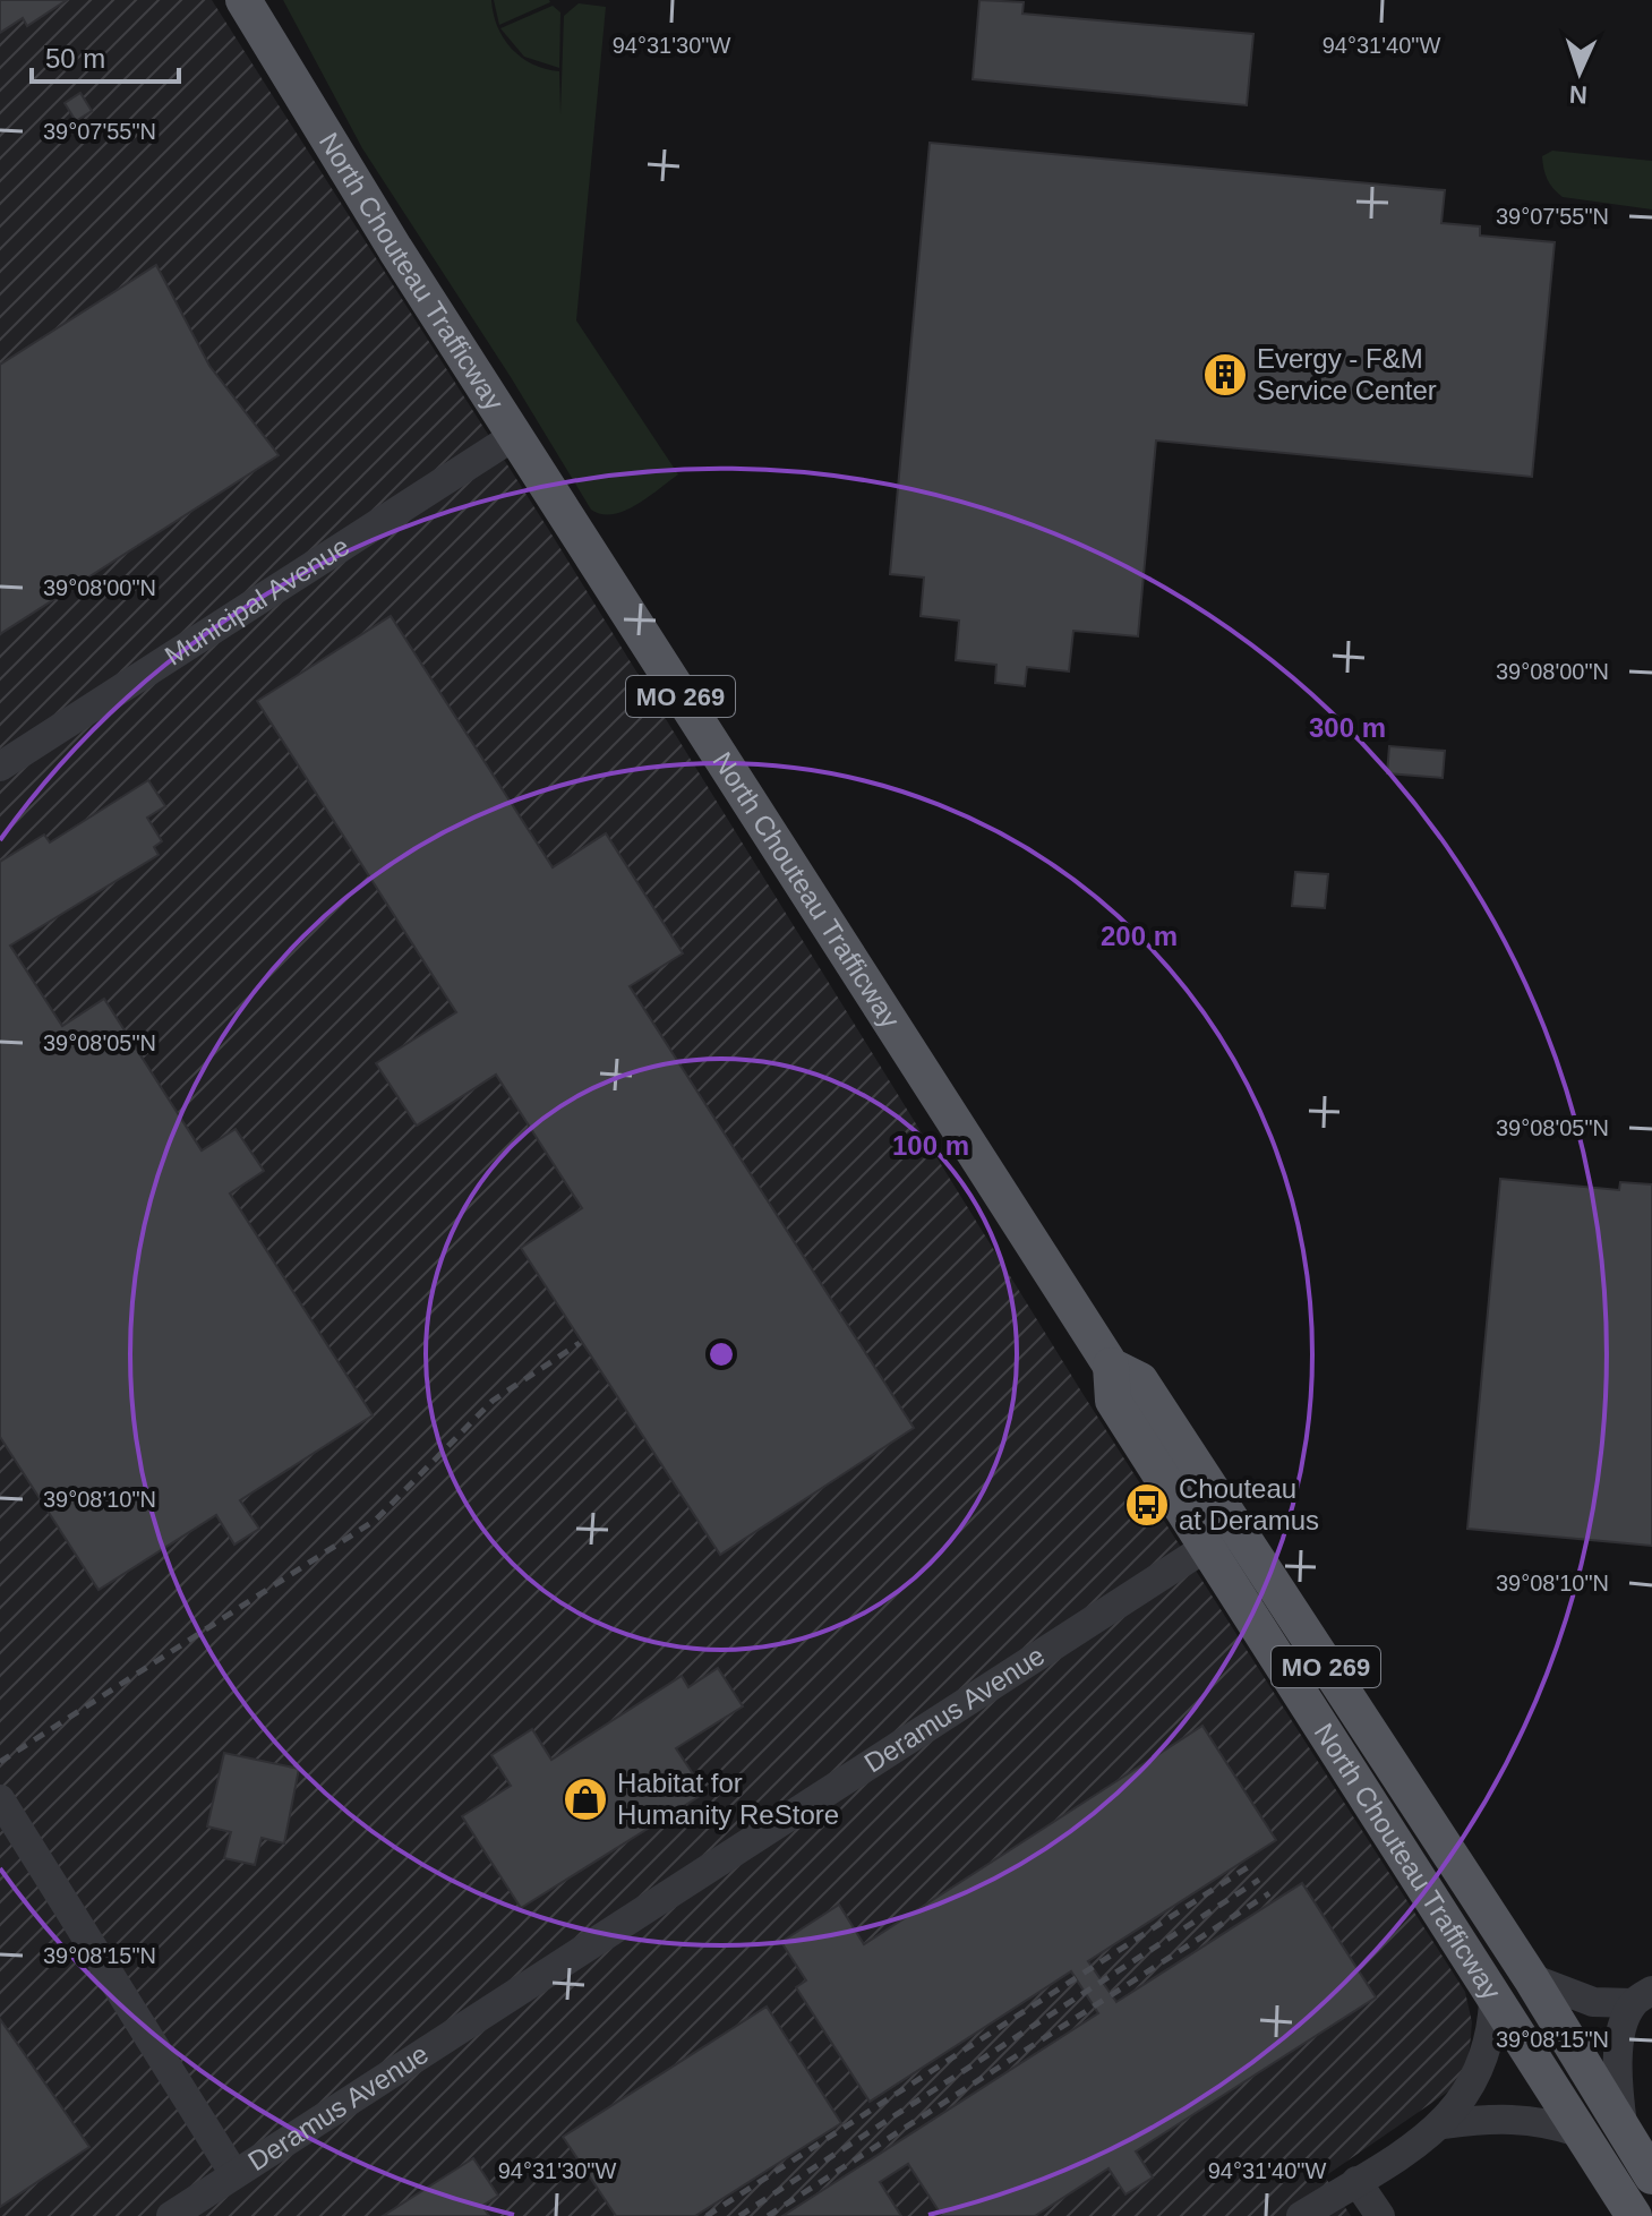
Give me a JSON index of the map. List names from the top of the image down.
{
  "streets": {
    "main road": ["North Chouteau Trafficway", "MO 269"],
    "street": ["Municipal Avenue", "Deramus Avenue"]
  },
  "crossings": [
    ["North Chouteau Trafficway", "Municipal Avenue"],
    ["North Chouteau Trafficway", "Deramus Avenue"]
  ],
  "places": {
    "building": ["Evergy - F&M Service Center"],
    "bus stop": ["Chouteau at Deramus"],
    "shop": ["Habitat for Humanity ReStore"]
  },
  "scale_bar": "50 m",
  "north": "bottom",
  "coordinates": [
    "94°31'30\"W",
    "94°31'40\"W",
    "39°07'55\"N",
    "39°08'00\"N",
    "39°08'05\"N",
    "39°08'10\"N",
    "39°08'15\"N"
  ],
  "rings": ["300 m", "200 m", "100 m"]
}
